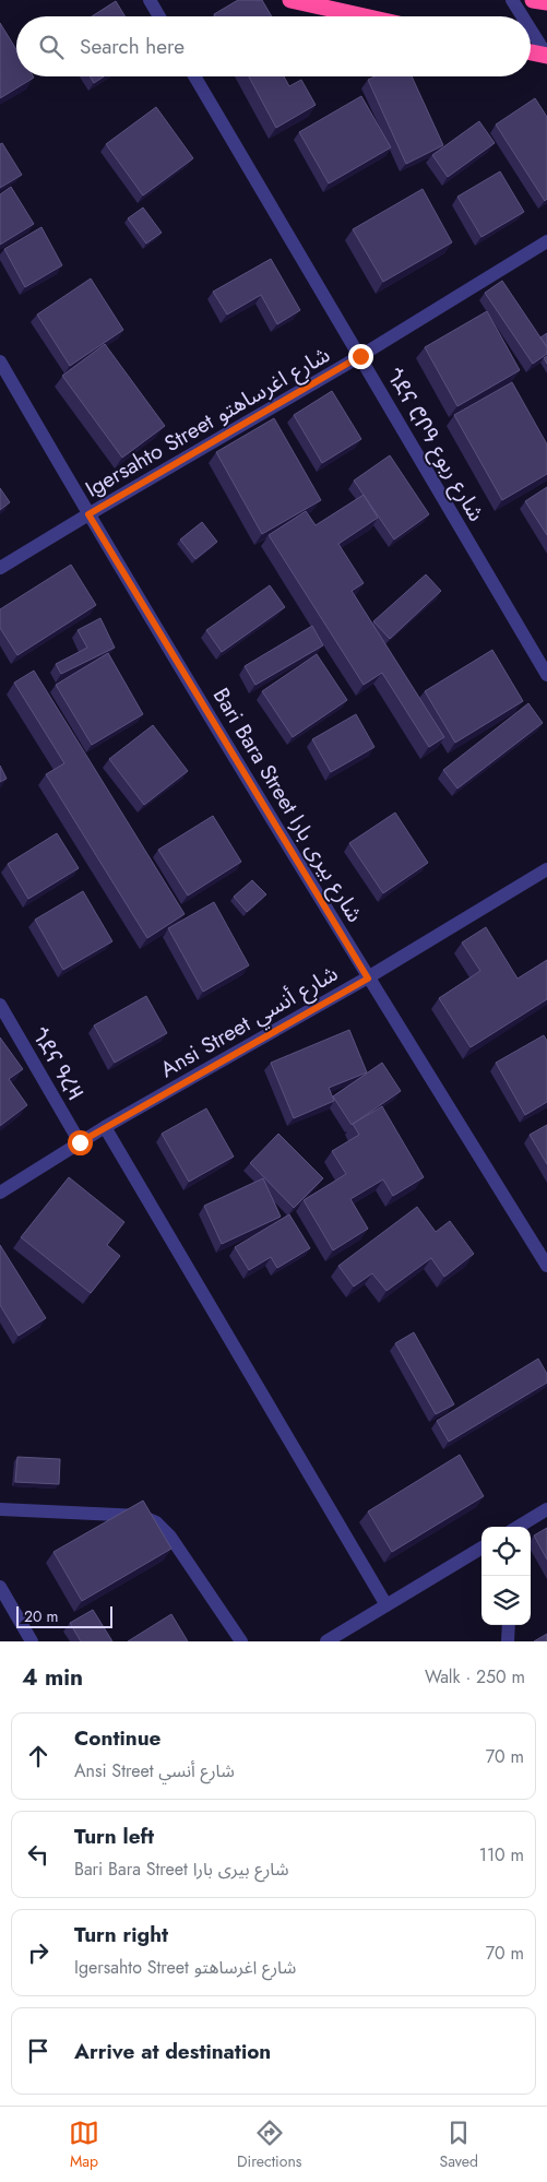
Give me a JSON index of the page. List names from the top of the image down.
{
  "streets": {
    "street": [
      "Igersahto Street شارع اغرساهتو",
      "ጎደና ሮቦዓ شارع ربوع",
      "Bari Bara Street شارع بيرى بارا",
      "Ansi Street شارع أنسي",
      "ጎደና ዓረዛ"
    ]
  },
  "crossings": [
    ["Igersahto Street شارع اغرساهتو", "ጎደና ሮቦዓ شارع ربوع"],
    ["Igersahto Street شارع اغرساهتو", "Bari Bara Street شارع بيرى بارا"],
    ["Bari Bara Street شارع بيرى بارا", "Ansi Street شارع أنسي"],
    ["Ansi Street شارع أنسي", "ጎደና ዓረዛ"]
  ],
  "scale_bar": "20 m",
  "page": {
    "search": "Search here",
    "scale": "20 m",
    "heading": ["4 min", "Walk · 250 m"],
    "list": [
      ["Continue", "Ansi Street شارع أنسي", "70 m"],
      ["Turn left", "Bari Bara Street شارع بيرى بارا", "110 m"],
      ["Turn right", "Igersahto Street شارع اغرساهتو", "70 m"],
      "Arrive at destination"
    ],
    "nav": ["Map", "Directions", "Saved"]
  }
}
